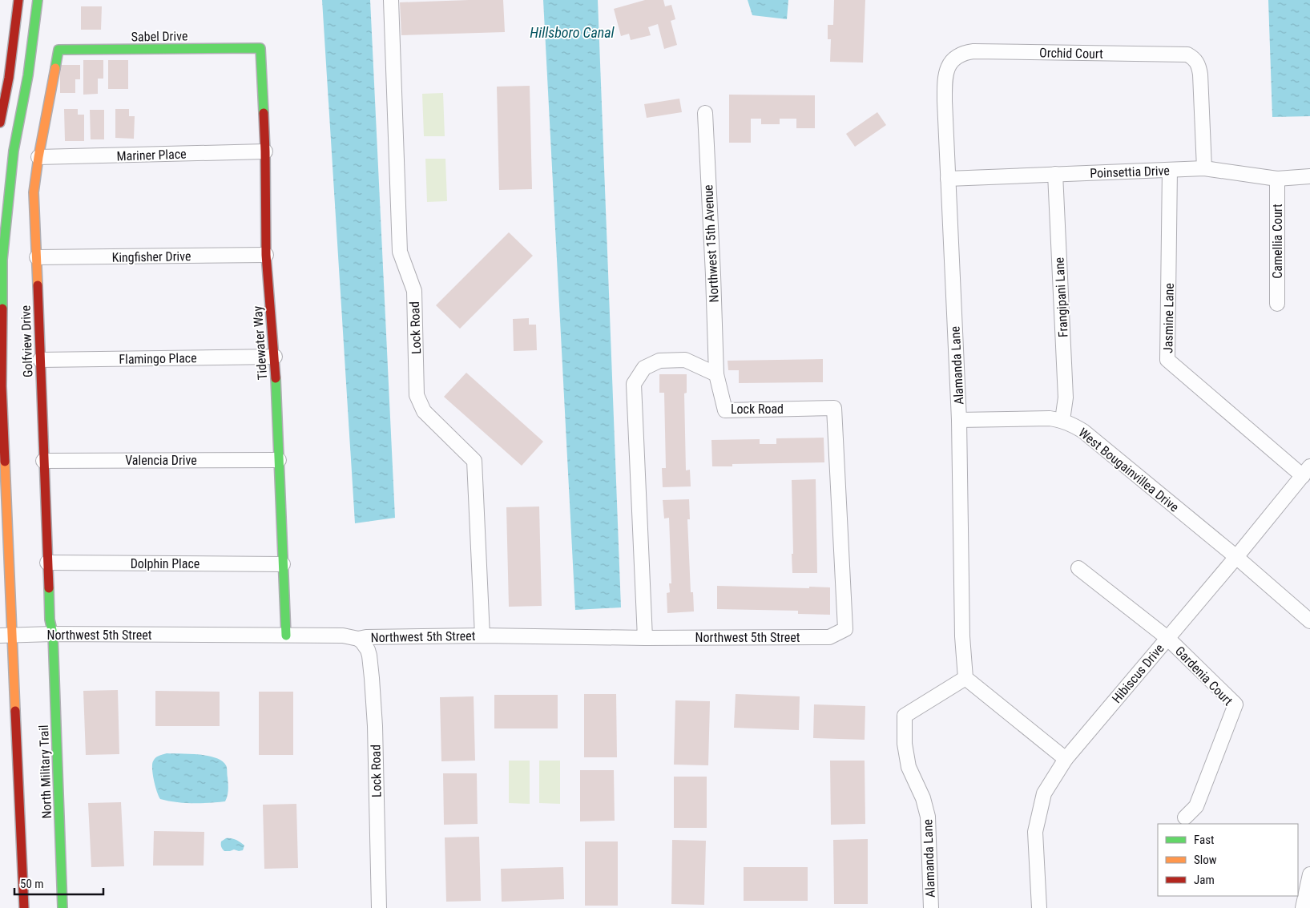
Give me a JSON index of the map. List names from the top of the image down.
{
  "streets": {
    "street": [
      "Sabel Drive",
      "Orchid Court",
      "Mariner Place",
      "Poinsettia Drive",
      "Camellia Court",
      "Northwest 15th Avenue",
      "Kingfisher Drive",
      "Frangipani Lane",
      "Jasmine Lane",
      "Lock Road",
      "Golfview Drive",
      "Tidewater Way",
      "Flamingo Place",
      "Alamanda Lane",
      "Valencia Drive",
      "West Bougainvillea Drive",
      "Dolphin Place",
      "Northwest 5th Street",
      "Hibiscus Drive",
      "Gardenia Court",
      "North Military Trail"
    ]
  },
  "crossings": [
    ["Sabel Drive", "Golfview Drive"],
    ["Sabel Drive", "Tidewater Way"],
    ["Orchid Court", "Poinsettia Drive"],
    ["Orchid Court", "Alamanda Lane"],
    ["Mariner Place", "Golfview Drive"],
    ["Mariner Place", "Tidewater Way"],
    ["Poinsettia Drive", "Camellia Court"],
    ["Poinsettia Drive", "Frangipani Lane"],
    ["Poinsettia Drive", "Jasmine Lane"],
    ["Poinsettia Drive", "Alamanda Lane"],
    ["Northwest 15th Avenue", "Lock Road"],
    ["Kingfisher Drive", "Golfview Drive"],
    ["Kingfisher Drive", "Tidewater Way"],
    ["Frangipani Lane", "West Bougainvillea Drive"],
    ["Jasmine Lane", "Hibiscus Drive"],
    ["Lock Road", "Northwest 5th Street"],
    ["Golfview Drive", "Flamingo Place"],
    ["Golfview Drive", "Valencia Drive"],
    ["Golfview Drive", "Dolphin Place"],
    ["Golfview Drive", "Northwest 5th Street"],
    ["Golfview Drive", "North Military Trail"],
    ["Tidewater Way", "Flamingo Place"],
    ["Tidewater Way", "Valencia Drive"],
    ["Tidewater Way", "Dolphin Place"],
    ["Tidewater Way", "Northwest 5th Street"],
    ["Alamanda Lane", "West Bougainvillea Drive"],
    ["West Bougainvillea Drive", "Hibiscus Drive"],
    ["Northwest 5th Street", "North Military Trail"],
    ["Hibiscus Drive", "Gardenia Court"]
  ],
  "water": ["Hillsboro Canal"],
  "legend": ["Fast", "Slow", "Jam"],
  "scale_bar": "50 m"
}
